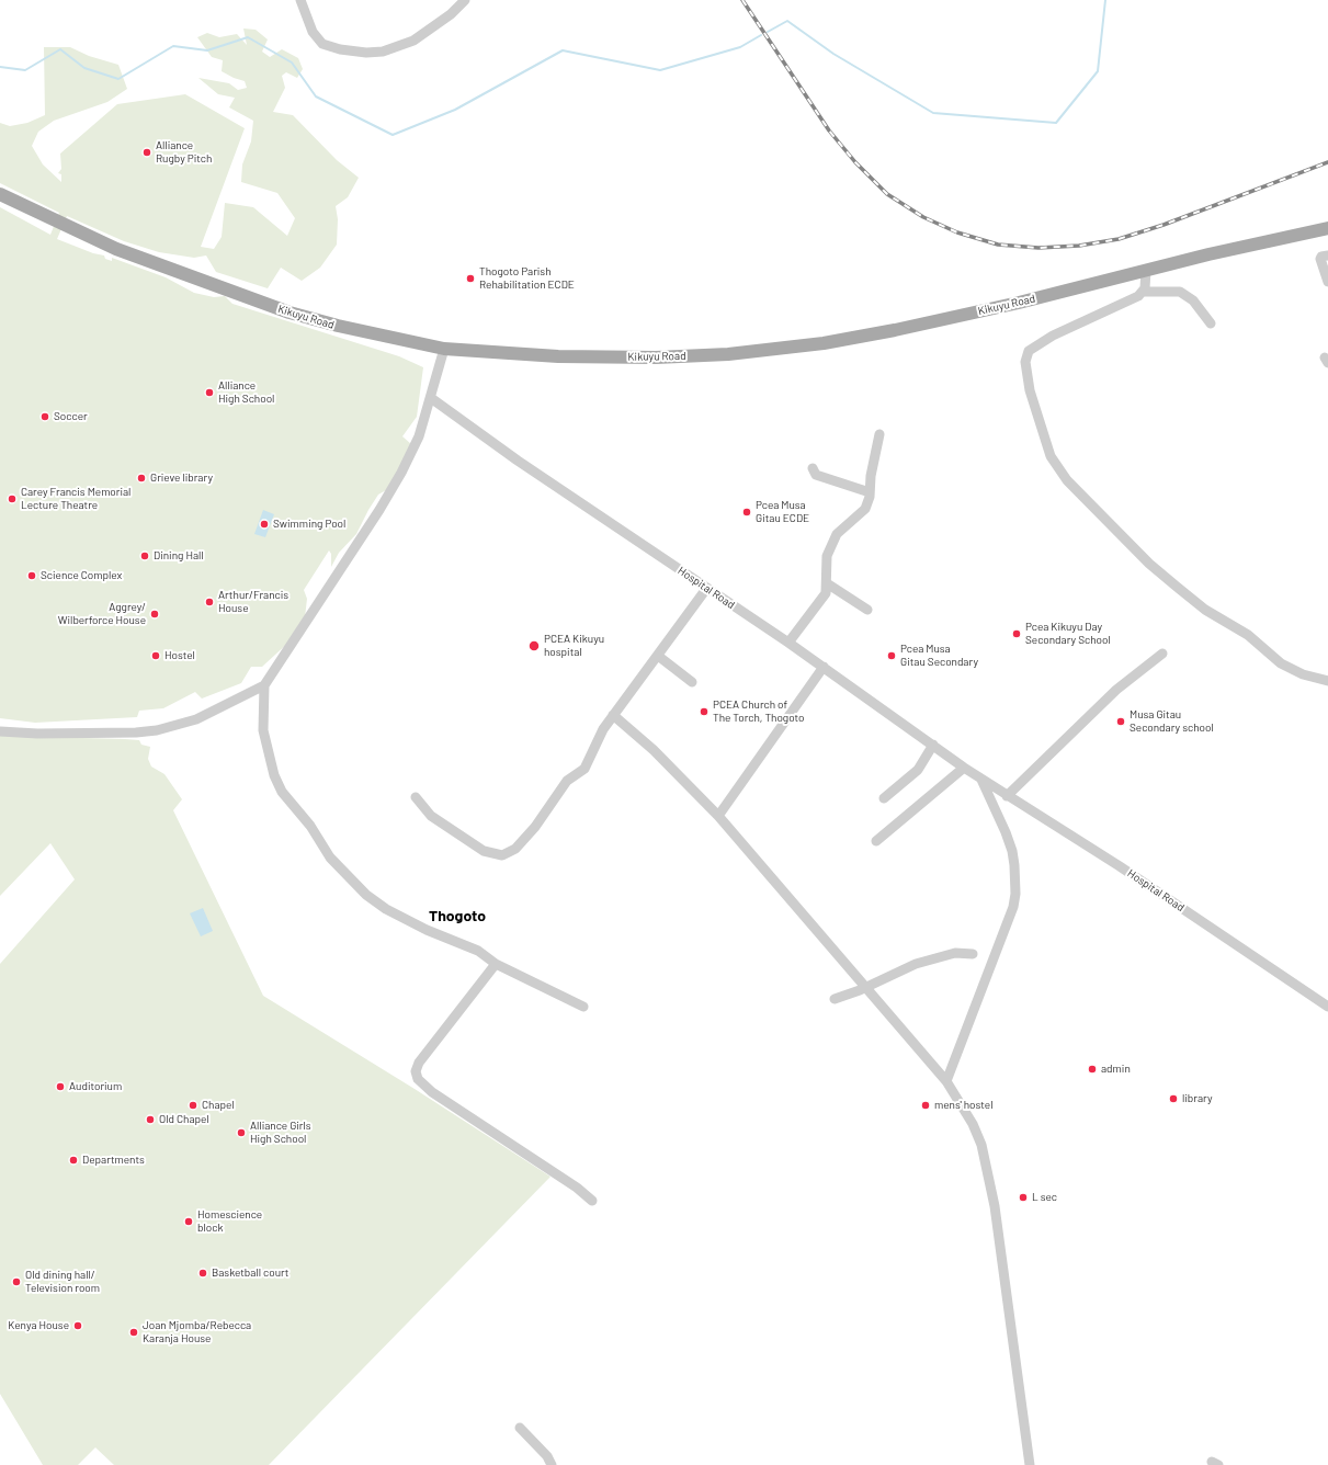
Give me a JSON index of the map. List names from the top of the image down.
{
  "streets": {
    "main road": ["Kikuyu Road"],
    "street": ["Hospital Road"]
  },
  "districts": ["Thogoto"],
  "places": [
    "Alliance Rugby Pitch",
    "Thogoto Parish Rehabilitation ECDE",
    "Alliance High School",
    "Soccer",
    "Grieve library",
    "Carey Francis Memorial Lecture Theatre",
    "Pcea Musa Gitau ECDE",
    "Swimming Pool",
    "Dining Hall",
    "Science Complex",
    "Arthur/Francis House",
    "Aggrey/ Wilberforce House",
    "Pcea Kikuyu Day Secondary School",
    "PCEA Kikuyu hospital",
    "Hostel",
    "Pcea Musa Gitau Secondary",
    "PCEA Church of The Torch, Thogoto",
    "Musa Gitau Secondary school",
    "admin",
    "Auditorium",
    "library",
    "Chapel",
    "mens' hostel",
    "Old Chapel",
    "Alliance Girls High School",
    "Departments",
    "L sec",
    "Homescience block",
    "Basketball court",
    "Old dining hall/ Television room",
    "Kenya House",
    "Joan Mjomba/Rebecca Karanja House"
  ]
}
